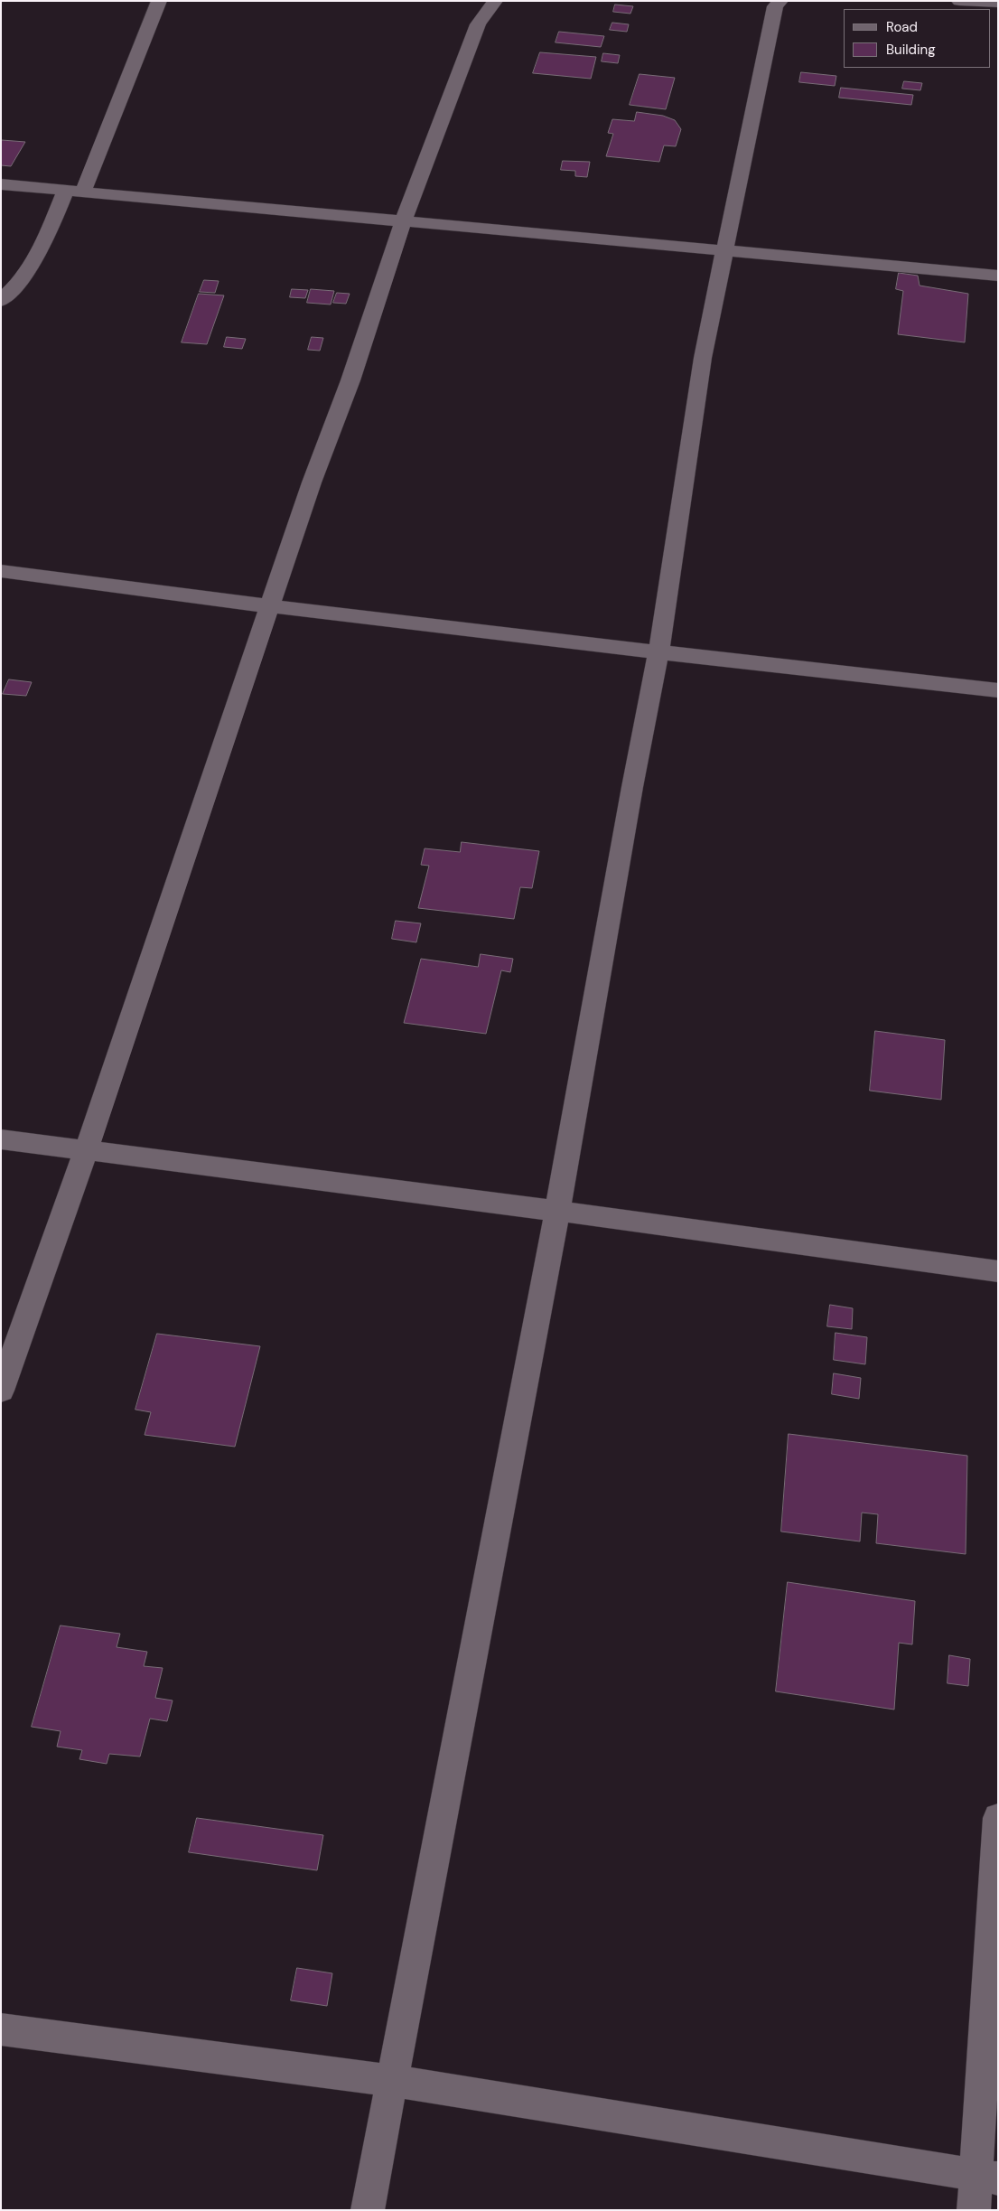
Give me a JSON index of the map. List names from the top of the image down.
{
  "legend": ["Road", "Building"]
}
